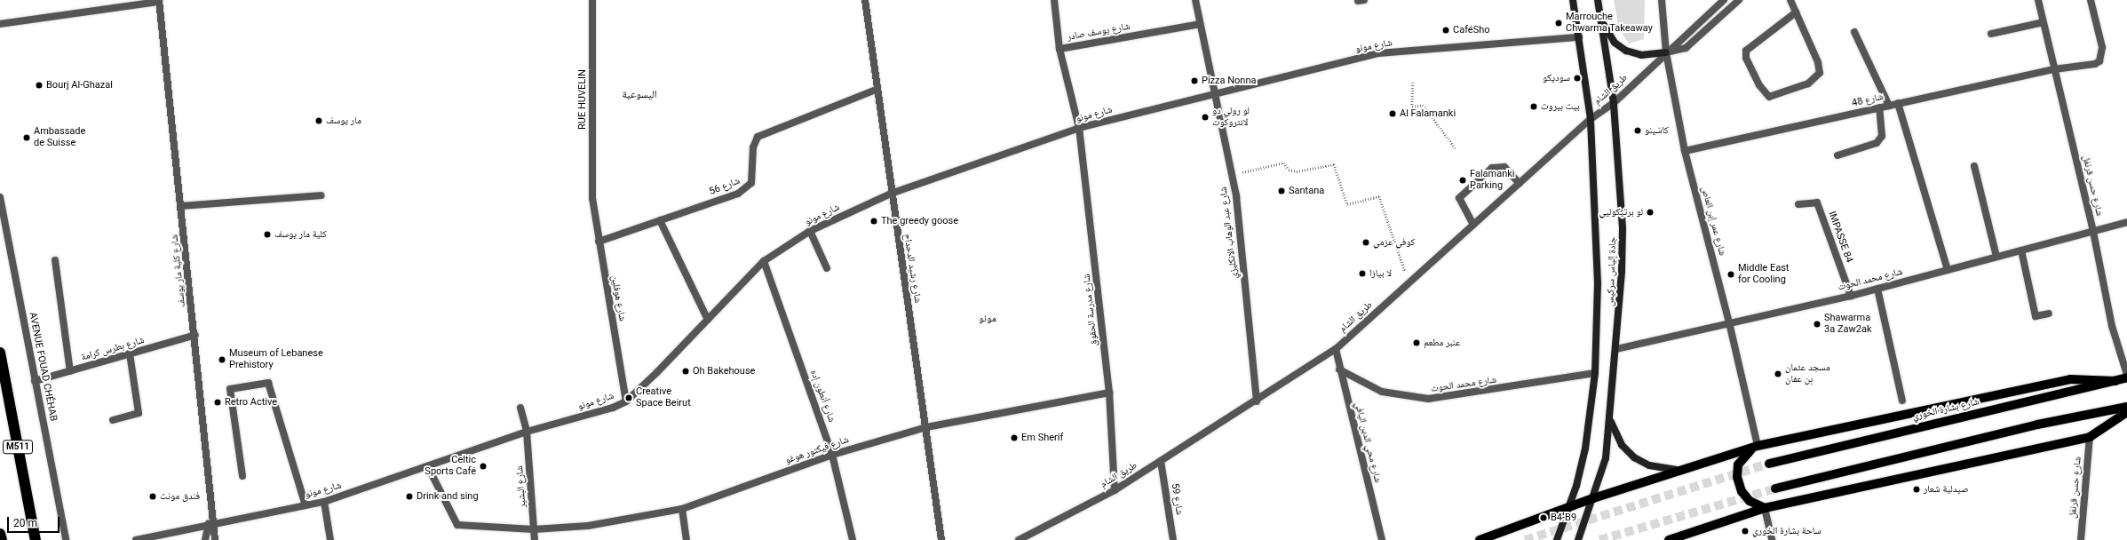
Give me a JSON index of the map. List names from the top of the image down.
{
  "streets": {
    "highway": ["M511"],
    "main road": ["جادة إلياس سركيس", "شارع بشارة الخوري"],
    "street": [
      "شارع يوسف صادر",
      "شارع مونو",
      "طريق الشام",
      "RUE HUVELIN",
      "شارع 48",
      "شارع حسن قرنفل",
      "شارع 56",
      "شارع عمر إبن العاص",
      "شارع عبد الوهاب الانكليزي",
      "IMPASSE 84",
      "شارع رشيد الدحداح",
      "شارع كلية مار يوسف",
      "شارع محمد الحوت",
      "شارع هوفلين",
      "شارع مدرسة الحقوق",
      "شارع بطرس كرامة",
      "AVENUE FOUAD CHÉHAB",
      "شارع أنطون إده",
      "شارع محي الدين اليافي",
      "شارع فيكتور هوغو",
      "شارع البشير",
      "شارع 59"
    ]
  },
  "crossings": [
    ["شارع يوسف صادر", "شارع مونو"],
    ["شارع يوسف صادر", "شارع عبد الوهاب الانكليزي"],
    ["شارع يوسف صادر", "شارع مدرسة الحقوق"],
    ["شارع مونو", "شارع عبد الوهاب الانكليزي"],
    ["شارع مونو", "شارع رشيد الدحداح"],
    ["شارع مونو", "شارع كلية مار يوسف"],
    ["شارع مونو", "جادة إلياس سركيس"],
    ["شارع مونو", "شارع هوفلين"],
    ["شارع مونو", "شارع مدرسة الحقوق"],
    ["شارع مونو", "شارع أنطون إده"],
    ["شارع مونو", "شارع فيكتور هوغو"],
    ["شارع مونو", "شارع البشير"],
    ["طريق الشام", "شارع عمر إبن العاص"],
    ["طريق الشام", "شارع عبد الوهاب الانكليزي"],
    ["طريق الشام", "جادة إلياس سركيس"],
    ["طريق الشام", "شارع مدرسة الحقوق"],
    ["طريق الشام", "شارع محي الدين اليافي"],
    ["طريق الشام", "شارع 59"],
    ["RUE HUVELIN", "شارع هوفلين"],
    ["شارع 48", "شارع حسن قرنفل"],
    ["شارع 48", "شارع عمر إبن العاص"],
    ["شارع حسن قرنفل", "شارع محمد الحوت"],
    ["شارع حسن قرنفل", "شارع بشارة الخوري"],
    ["شارع 56", "شارع رشيد الدحداح"],
    ["شارع 56", "شارع هوفلين"],
    ["شارع عمر إبن العاص", "شارع محمد الحوت"],
    ["IMPASSE 84", "شارع محمد الحوت"],
    ["شارع رشيد الدحداح", "شارع فيكتور هوغو"],
    ["شارع كلية مار يوسف", "شارع بطرس كرامة"],
    ["جادة إلياس سركيس", "شارع محمد الحوت"],
    ["شارع محمد الحوت", "شارع محي الدين اليافي"],
    ["شارع مدرسة الحقوق", "شارع فيكتور هوغو"],
    ["شارع بطرس كرامة", "AVENUE FOUAD CHÉHAB"],
    ["شارع أنطون إده", "شارع فيكتور هوغو"],
    ["شارع فيكتور هوغو", "شارع البشير"]
  ],
  "districts": ["اليسوعية", "مونو"],
  "places": [
    "Marrouche Chwarma Takeaway",
    "CaféSho",
    "سوديكو",
    "Pizza Nonna",
    "Bourj Al-Ghazal",
    "بيت بيروت",
    "Al Falamanki",
    "لو رولي دو لانتروكوت",
    "مار يوسف",
    "كاسّينو",
    "Ambassade de Suisse",
    "Falamanki Parking",
    "Santana",
    "لو برتيكوليي",
    "The greedy goose",
    "كلية مار يوسف",
    "كوفي عزمي",
    "لا بيازا",
    "Middle East for Cooling",
    "Shawarma 3a Zaw2ak",
    "عنبر مطعم",
    "Museum of Lebanese Prehistory",
    "Oh Bakehouse",
    "مسجد عثمان بن عفان",
    "Creative Space Beirut",
    "Retro Active",
    "Em Sherif",
    "Celtic Sports Café",
    "صيدلية شعار",
    "فندق مونت",
    "Drink and sing",
    "B4-B9",
    "ساحة بشارة الخوري"
  ],
  "scale_bar": "20 m"
}
